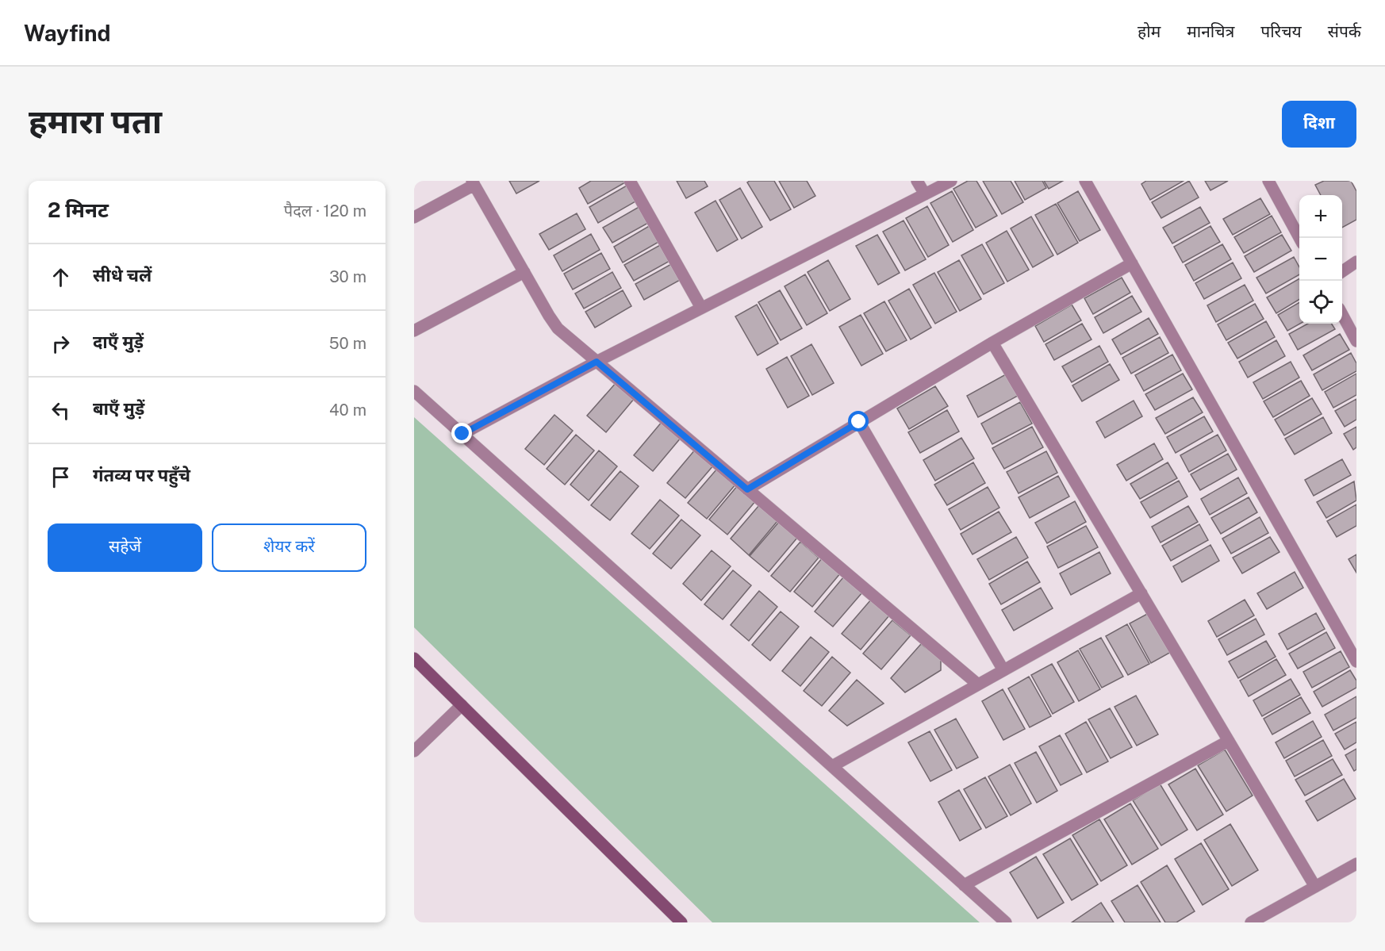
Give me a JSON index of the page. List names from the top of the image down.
{
  "page": {
    "header": "Wayfind",
    "nav": [
      "होम",
      "मानचित्र",
      "परिचय",
      "संपर्क"
    ],
    "buttons": [
      "दिशा",
      ["सहेजें", "शेयर करें"]
    ],
    "title": "हमारा पता",
    "heading": ["2 मिनट", "पैदल · 120 m"],
    "map_buttons": ["+", "−"],
    "list": [
      ["सीधे चलें", "30 m"],
      ["दाएँ मुड़ें", "50 m"],
      ["बाएँ मुड़ें", "40 m"],
      "गंतव्य पर पहुँचे"
    ]
  }
}
